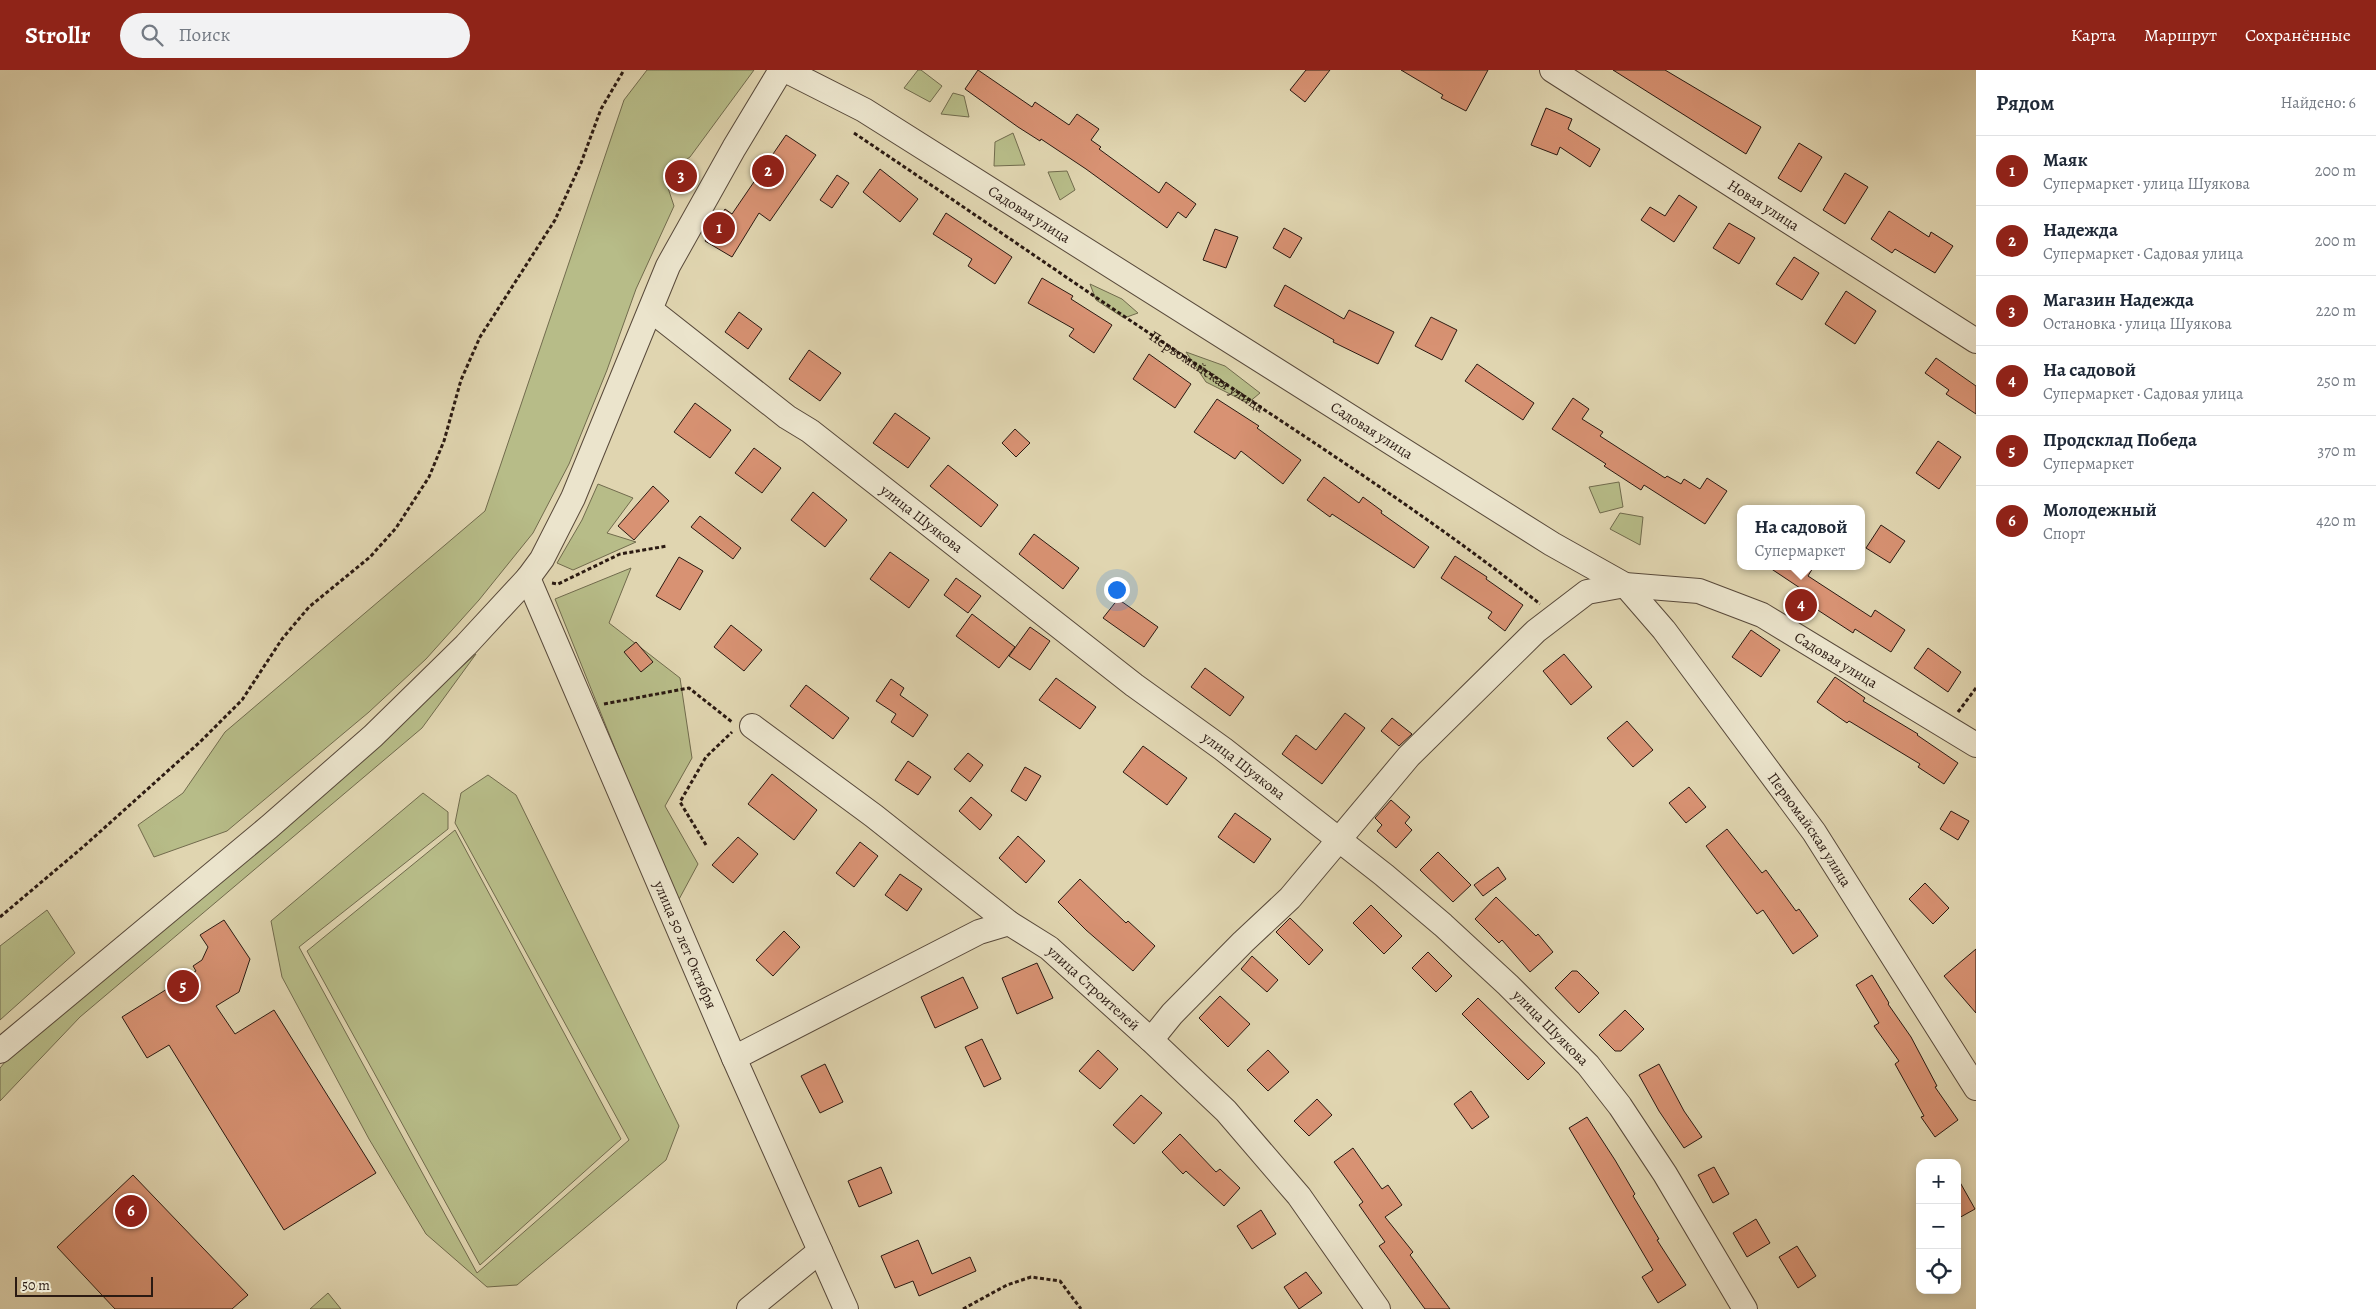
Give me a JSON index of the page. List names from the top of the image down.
{
  "streets": {
    "street": [
      "Новая улица",
      "Садовая улица",
      "Первомайская улица",
      "улица Шуякова",
      "улица 50 лет Октября",
      "улица Строителей"
    ]
  },
  "crossings": [
    ["Садовая улица", "Первомайская улица"]
  ],
  "scale_bar": "50 m",
  "page": {
    "header": "Strollr",
    "search": "Поиск",
    "nav": ["Карта", "Маршрут", "Сохранённые"],
    "heading": ["Рядом", "Найдено: 6"],
    "list": [
      {
        "mark": "1",
        "name": "Маяк",
        "note": "Супермаркет · улица Шуякова",
        "value": "200 m"
      },
      {
        "mark": "2",
        "name": "Надежда",
        "note": "Супермаркет · Садовая улица",
        "value": "200 m"
      },
      {
        "mark": "3",
        "name": "Магазин Надежда",
        "note": "Остановка · улица Шуякова",
        "value": "220 m"
      },
      {
        "mark": "4",
        "name": "На садовой",
        "note": "Супермаркет · Садовая улица",
        "value": "250 m"
      },
      {
        "mark": "5",
        "name": "Продсклад Победа",
        "note": "Супермаркет",
        "value": "370 m"
      },
      {
        "mark": "6",
        "name": "Молодежный",
        "note": "Спорт",
        "value": "420 m"
      }
    ],
    "pins": [
      "2",
      "3",
      "1",
      "4",
      "5",
      "6"
    ],
    "popup": ["На садовой", "Супермаркет"],
    "map_buttons": ["+", "−"],
    "scale": "50 m"
  }
}
